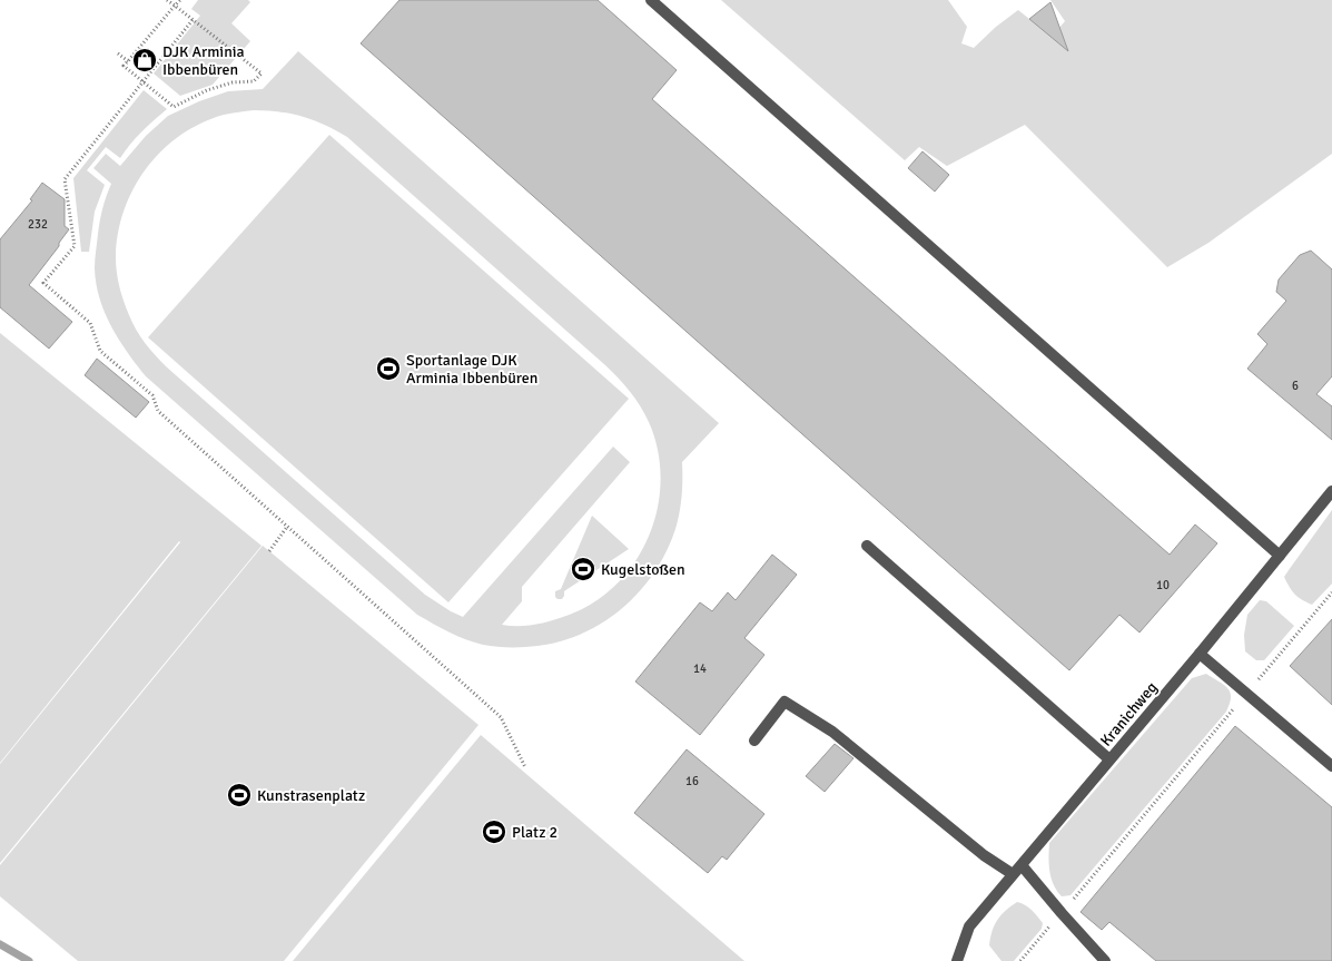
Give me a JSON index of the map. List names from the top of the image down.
{
  "streets": {
    "street": ["Kranichweg"]
  },
  "places": {
    "shop": ["DJK Arminia Ibbenbüren"],
    "sports": [
      "Sportanlage DJK Arminia Ibbenbüren",
      "Kugelstoßen",
      "Kunstrasenplatz",
      "Platz 2"
    ]
  },
  "house_numbers": [
    "232",
    "6",
    "10",
    "14",
    "16"
  ]
}
